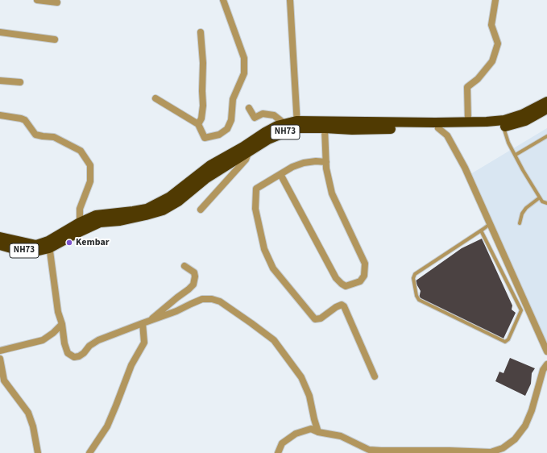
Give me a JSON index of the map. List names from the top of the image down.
{
  "streets": {
    "highway": ["NH73"]
  },
  "places": ["Kembar"]
}
